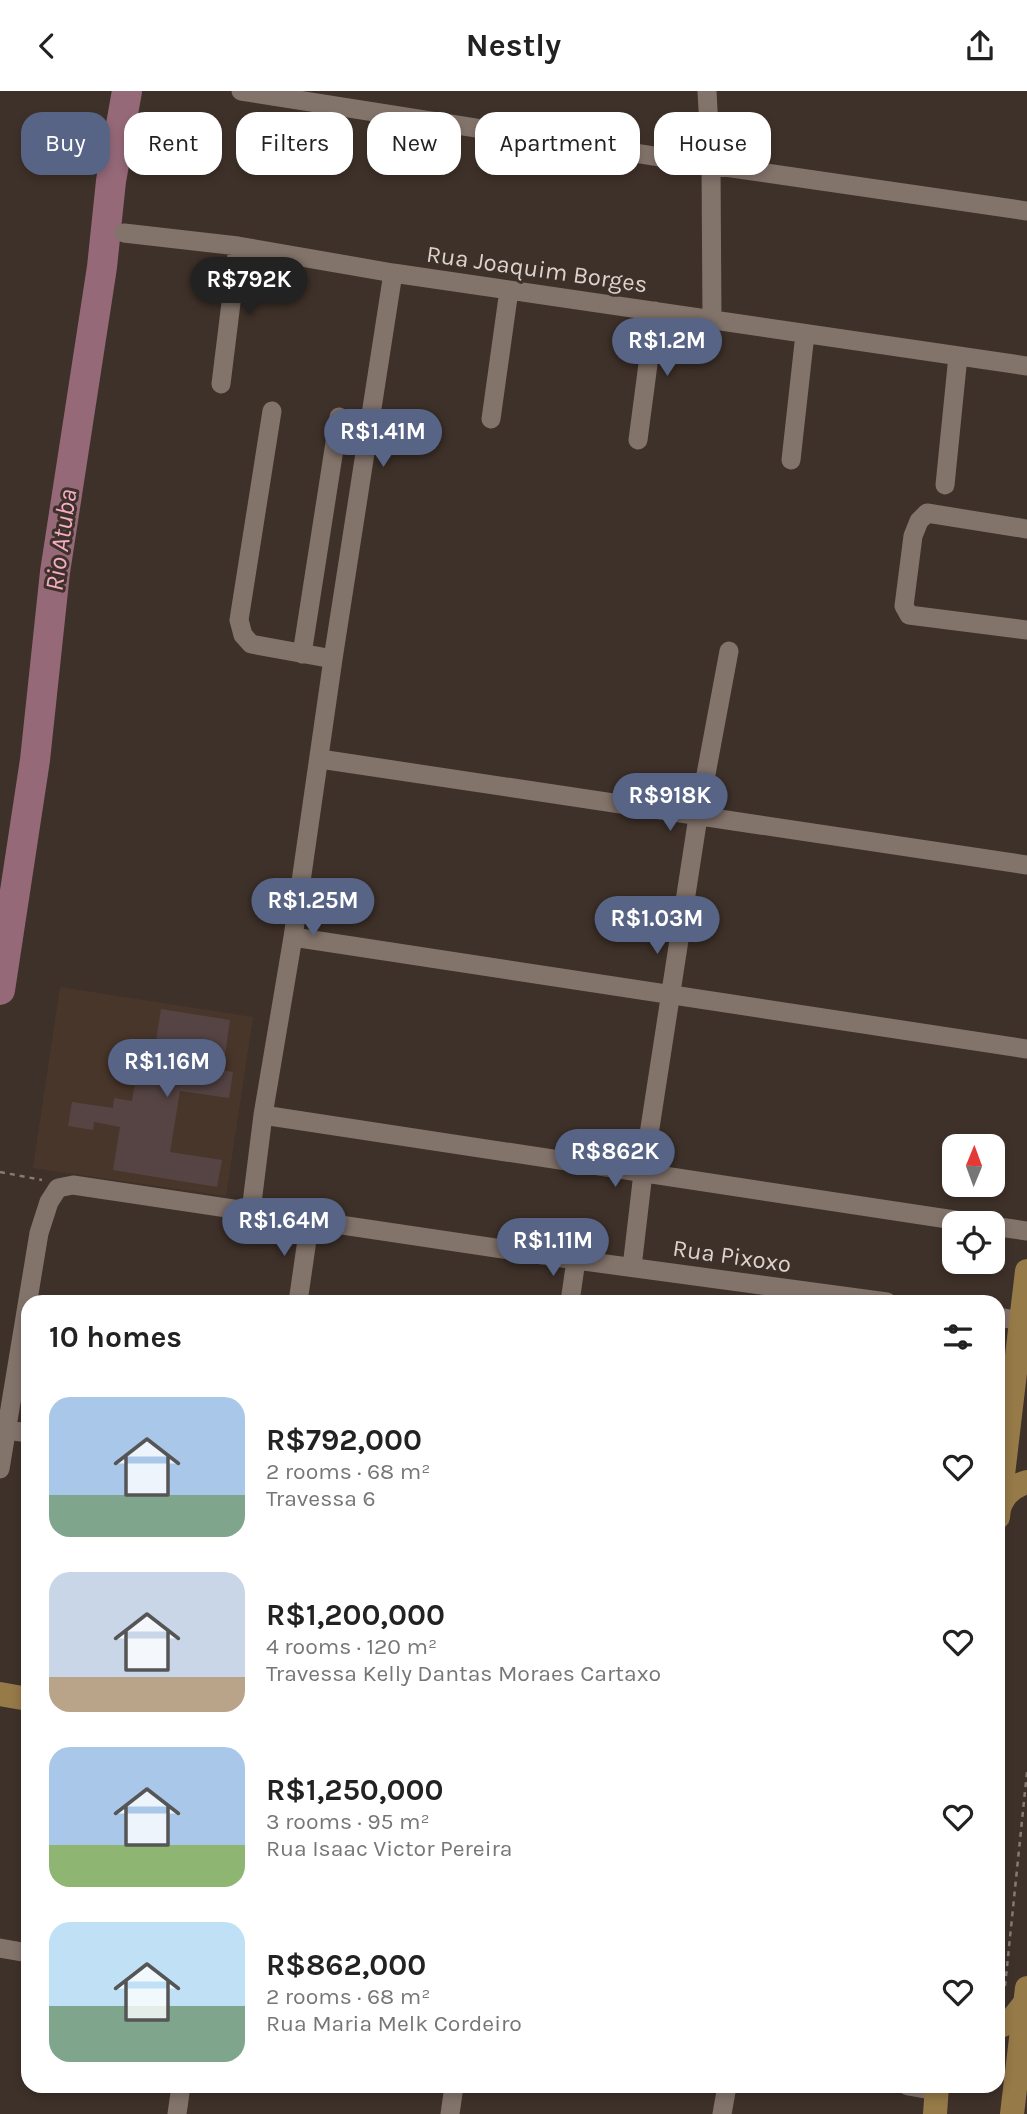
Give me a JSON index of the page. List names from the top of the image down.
{
  "streets": {
    "street": ["Rua Joaquim Borges", "Rua Pixoxo"]
  },
  "water": ["Rio Atuba"],
  "north": "top",
  "page": {
    "header": "Nestly",
    "chip": [
      "Buy",
      "Rent",
      "Filters",
      "New",
      "Apartment",
      "House"
    ],
    "price": [
      "R$792K",
      "R$1.2M",
      "R$1.41M",
      "R$918K",
      "R$1.25M",
      "R$1.03M",
      "R$1.16M",
      "R$862K",
      "R$1.64M",
      "R$1.11M"
    ],
    "heading": "10 homes",
    "list": [
      {
        "name": "R$792,000",
        "note": "2 rooms · 68 m² · Travessa 6"
      },
      {
        "name": "R$1,200,000",
        "note": "4 rooms · 120 m² · Travessa Kelly Dantas Moraes Cartaxo"
      },
      {
        "name": "R$1,250,000",
        "note": "3 rooms · 95 m² · Rua Isaac Victor Pereira"
      },
      {
        "name": "R$862,000",
        "note": "2 rooms · 68 m² · Rua Maria Melk Cordeiro"
      }
    ]
  }
}
